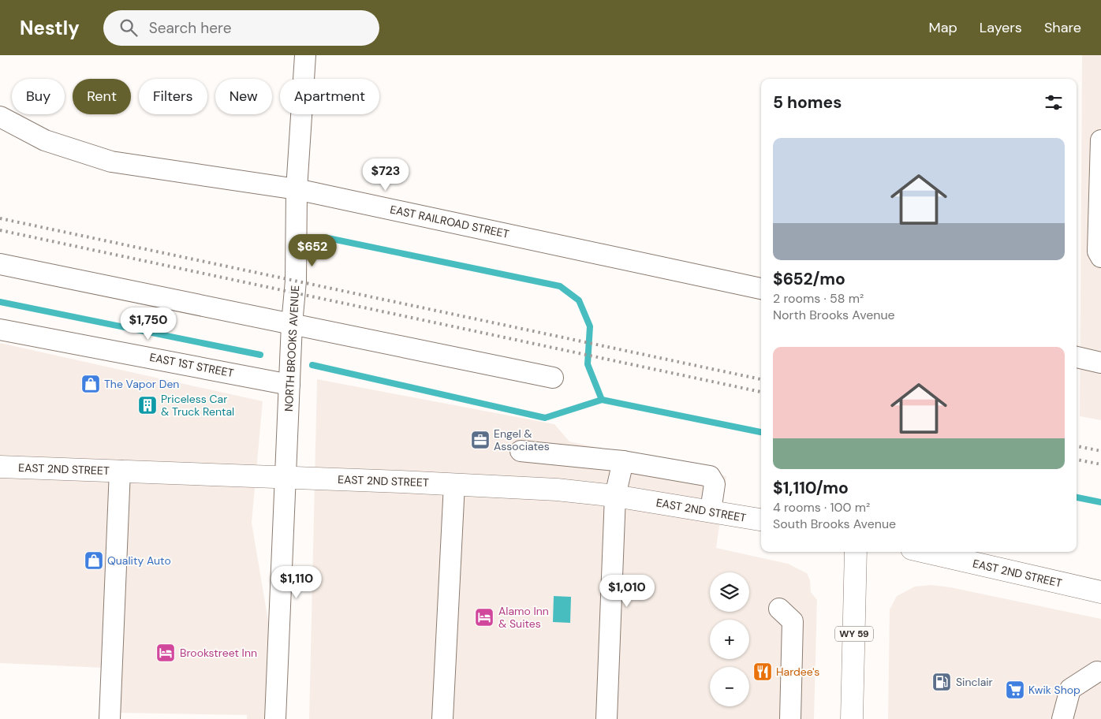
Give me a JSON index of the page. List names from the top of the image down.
{
  "streets": {
    "main road": ["EAST 2ND STREET", "WY 59"],
    "street": ["EAST RAILROAD STREET", "NORTH BROOKS AVENUE", "EAST 1ST STREET"]
  },
  "crossings": [
    ["EAST RAILROAD STREET", "NORTH BROOKS AVENUE"],
    ["NORTH BROOKS AVENUE", "EAST 1ST STREET"],
    ["NORTH BROOKS AVENUE", "EAST 2ND STREET"]
  ],
  "places": {
    "shop": ["The Vapor Den", "Quality Auto"],
    "building": ["Priceless Car & Truck Rental"],
    "office": ["Engel & Associates"],
    "hotel": ["Alamo Inn & Suites", "Brookstreet Inn"],
    "restaurant": ["Hardee's"],
    "fuel station": ["Sinclair"],
    "supermarket": ["Kwik Shop"]
  },
  "page": {
    "header": "Nestly",
    "search": "Search here",
    "nav": ["Map", "Layers", "Share"],
    "chip": [
      "Buy",
      "Rent",
      "Filters",
      "New",
      "Apartment"
    ],
    "heading": "5 homes",
    "list": [
      {
        "name": "$652/mo",
        "note": "2 rooms · 58 m² · North Brooks Avenue"
      },
      {
        "name": "$1,110/mo",
        "note": "4 rooms · 100 m² · South Brooks Avenue"
      }
    ],
    "price": [
      "$723",
      "$652",
      "$1,750",
      "$1,110",
      "$1,010"
    ],
    "map_buttons": ["+", "−"]
  }
}
